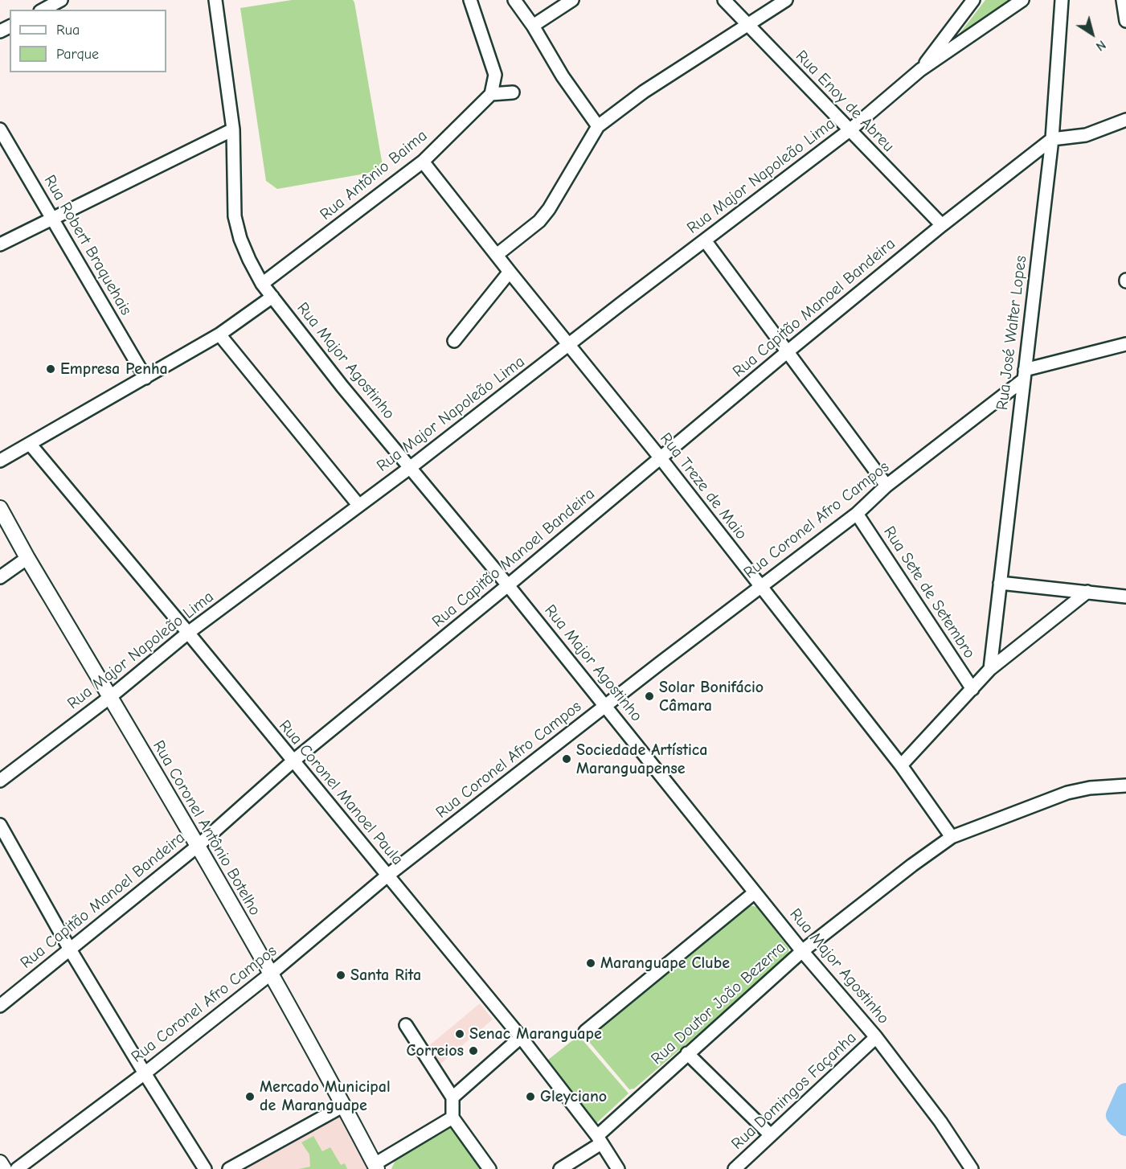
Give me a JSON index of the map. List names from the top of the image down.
{
  "streets": {
    "street": [
      "Rua Enoy de Abreu",
      "Rua Antônio Baima",
      "Rua Major Napoleão Lima",
      "Rua Robert Braquehais",
      "Rua Capitão Manoel Bandeira",
      "Rua José Walter Lopes",
      "Rua Major Agostinho",
      "Rua Treze de Maio",
      "Rua Coronel Afro Campos",
      "Rua Sete de Setembro",
      "Rua Coronel Manoel Paula",
      "Rua Coronel Antônio Botelho",
      "Rua Doutor João Bezerra",
      "Rua Domingos Façanha"
    ]
  },
  "crossings": [
    ["Rua Enoy de Abreu", "Rua Major Napoleão Lima"],
    ["Rua Enoy de Abreu", "Rua Capitão Manoel Bandeira"],
    ["Rua Antônio Baima", "Rua Major Agostinho"],
    ["Rua Antônio Baima", "Rua Treze de Maio"],
    ["Rua Major Napoleão Lima", "Rua Major Agostinho"],
    ["Rua Major Napoleão Lima", "Rua Treze de Maio"],
    ["Rua Major Napoleão Lima", "Rua Coronel Manoel Paula"],
    ["Rua Major Napoleão Lima", "Rua Coronel Antônio Botelho"],
    ["Rua Capitão Manoel Bandeira", "Rua José Walter Lopes"],
    ["Rua Capitão Manoel Bandeira", "Rua Major Agostinho"],
    ["Rua Capitão Manoel Bandeira", "Rua Treze de Maio"],
    ["Rua Capitão Manoel Bandeira", "Rua Coronel Manoel Paula"],
    ["Rua Capitão Manoel Bandeira", "Rua Coronel Antônio Botelho"],
    ["Rua José Walter Lopes", "Rua Coronel Afro Campos"],
    ["Rua José Walter Lopes", "Rua Sete de Setembro"],
    ["Rua Major Agostinho", "Rua Coronel Afro Campos"],
    ["Rua Major Agostinho", "Rua Doutor João Bezerra"],
    ["Rua Major Agostinho", "Rua Domingos Façanha"],
    ["Rua Treze de Maio", "Rua Coronel Afro Campos"],
    ["Rua Treze de Maio", "Rua Sete de Setembro"],
    ["Rua Treze de Maio", "Rua Doutor João Bezerra"],
    ["Rua Coronel Afro Campos", "Rua Sete de Setembro"],
    ["Rua Coronel Afro Campos", "Rua Coronel Manoel Paula"],
    ["Rua Coronel Afro Campos", "Rua Coronel Antônio Botelho"],
    ["Rua Coronel Manoel Paula", "Rua Doutor João Bezerra"]
  ],
  "places": [
    "Empresa Penha",
    "Solar Bonifácio Câmara",
    "Sociedade Artística Maranguapense",
    "Maranguape Clube",
    "Santa Rita",
    "Senac Maranguape",
    "Correios",
    "Mercado Municipal de Maranguape",
    "Gleyciano"
  ],
  "legend": ["Rua", "Parque"],
  "north": "bottom right"
}
